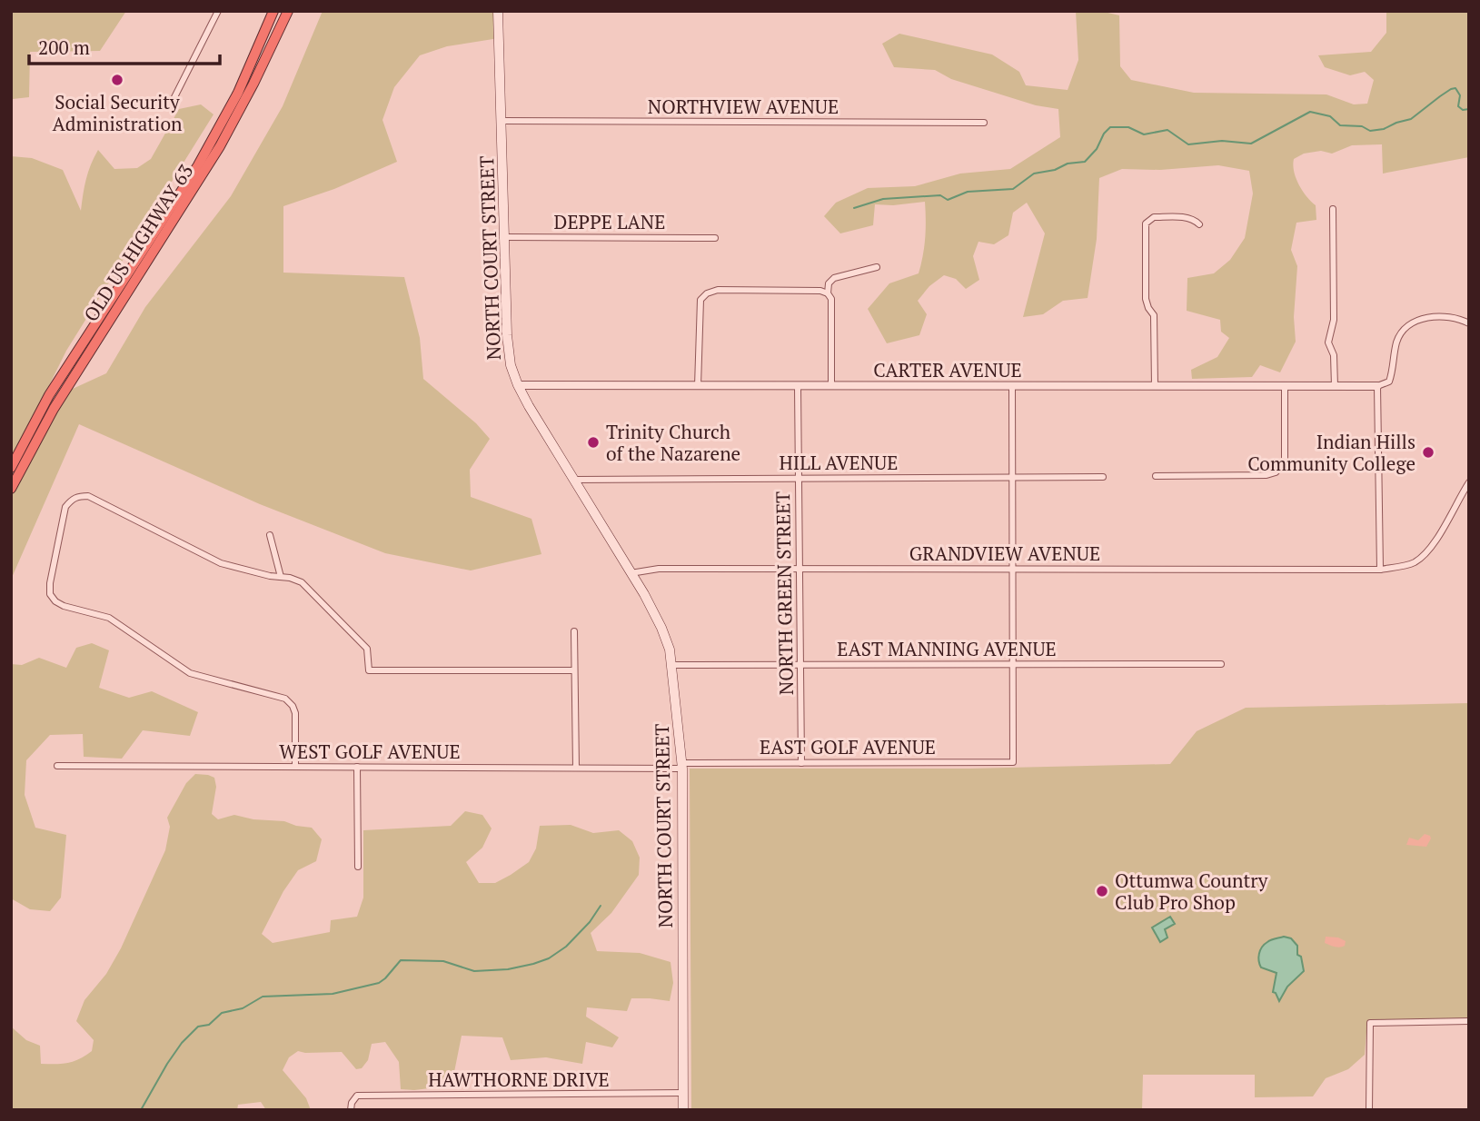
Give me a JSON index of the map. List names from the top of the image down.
{
  "streets": {
    "highway": ["OLD US HIGHWAY 63"],
    "main road": ["NORTH COURT STREET"],
    "street": [
      "NORTHVIEW AVENUE",
      "DEPPE LANE",
      "CARTER AVENUE",
      "HILL AVENUE",
      "GRANDVIEW AVENUE",
      "NORTH GREEN STREET",
      "EAST MANNING AVENUE",
      "EAST GOLF AVENUE",
      "WEST GOLF AVENUE",
      "HAWTHORNE DRIVE"
    ]
  },
  "crossings": [
    ["NORTHVIEW AVENUE", "NORTH COURT STREET"],
    ["DEPPE LANE", "NORTH COURT STREET"],
    ["NORTH COURT STREET", "CARTER AVENUE"],
    ["NORTH COURT STREET", "HILL AVENUE"],
    ["NORTH COURT STREET", "GRANDVIEW AVENUE"],
    ["NORTH COURT STREET", "EAST MANNING AVENUE"],
    ["NORTH COURT STREET", "EAST GOLF AVENUE"],
    ["NORTH COURT STREET", "WEST GOLF AVENUE"],
    ["NORTH COURT STREET", "HAWTHORNE DRIVE"],
    ["CARTER AVENUE", "NORTH GREEN STREET"],
    ["HILL AVENUE", "NORTH GREEN STREET"],
    ["GRANDVIEW AVENUE", "NORTH GREEN STREET"],
    ["NORTH GREEN STREET", "EAST MANNING AVENUE"],
    ["NORTH GREEN STREET", "EAST GOLF AVENUE"],
    ["EAST MANNING AVENUE", "EAST GOLF AVENUE"],
    ["EAST GOLF AVENUE", "WEST GOLF AVENUE"]
  ],
  "places": [
    "Social Security Administration",
    "Trinity Church of the Nazarene",
    "Indian Hills Community College",
    "Ottumwa Country Club Pro Shop"
  ],
  "scale_bar": "200 m"
}
